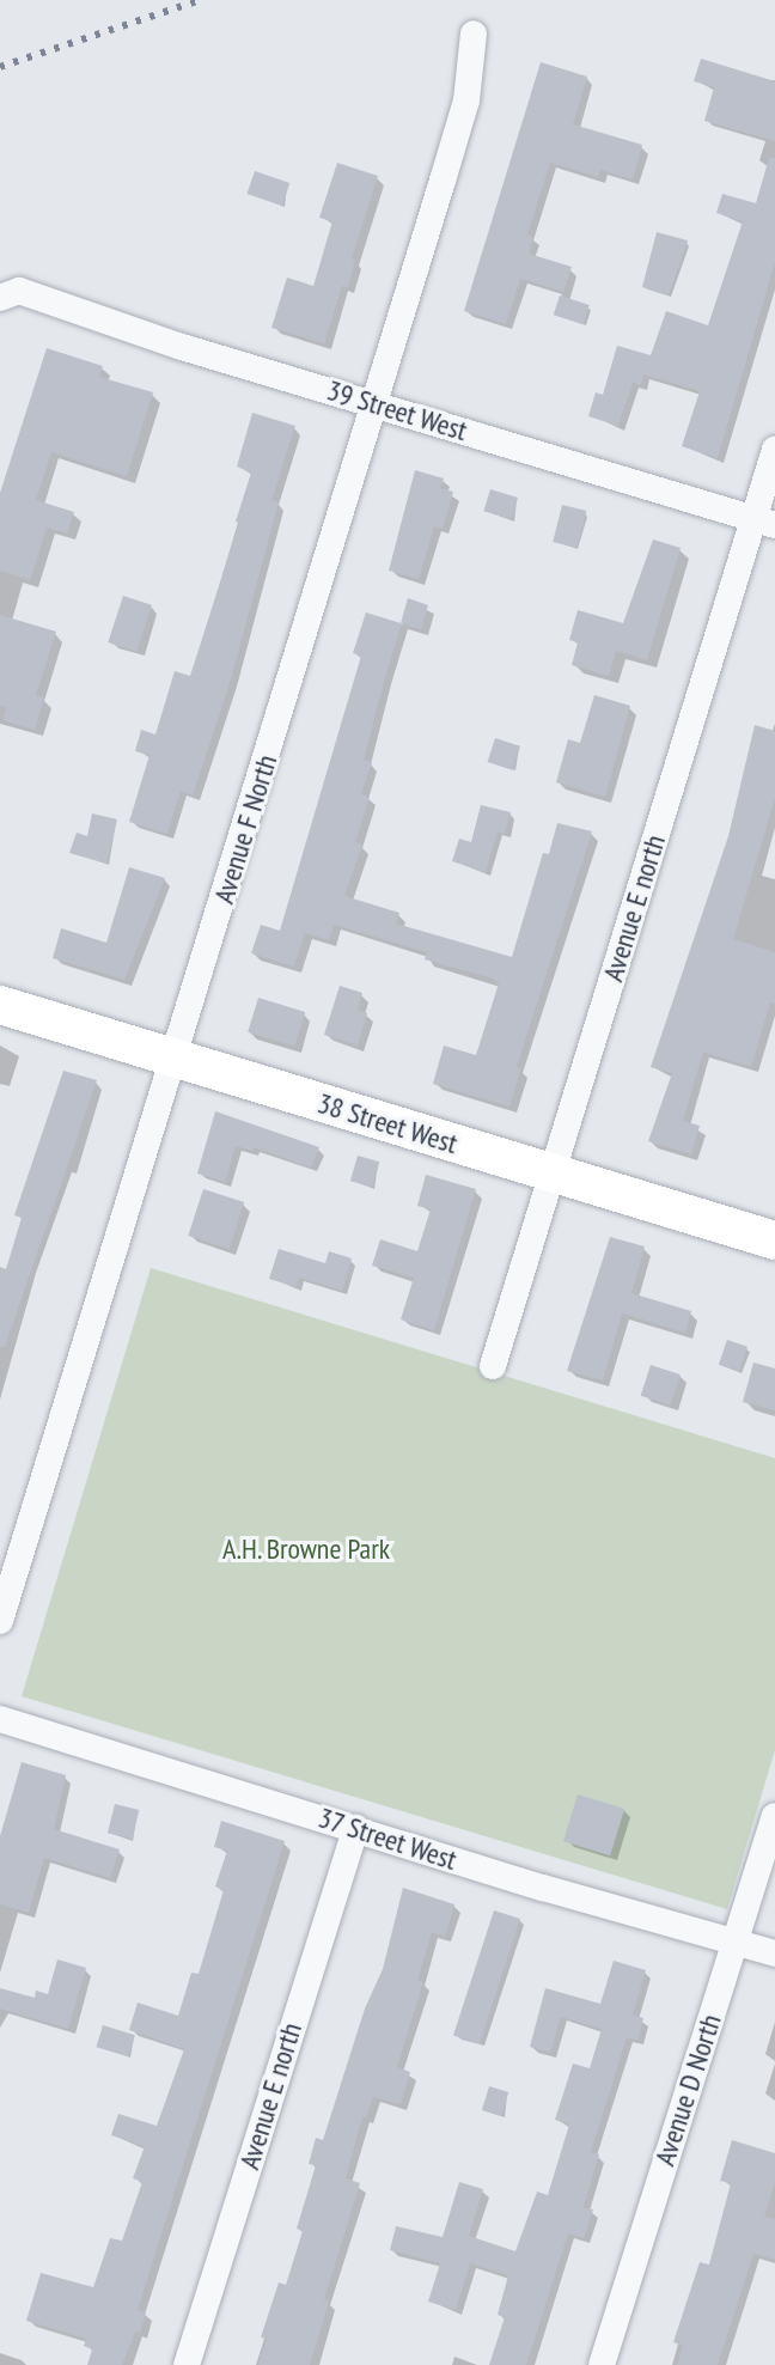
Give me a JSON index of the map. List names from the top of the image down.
{
  "streets": {
    "street": [
      "39 Street West",
      "Avenue F North",
      "Avenue E north",
      "38 Street West",
      "37 Street West",
      "Avenue D North"
    ]
  },
  "crossings": [
    ["39 Street West", "Avenue F North"],
    ["39 Street West", "Avenue E north"],
    ["Avenue F North", "38 Street West"],
    ["Avenue E north", "38 Street West"],
    ["Avenue E north", "37 Street West"],
    ["37 Street West", "Avenue D North"]
  ],
  "parks": ["A.H. Browne Park"]
}
